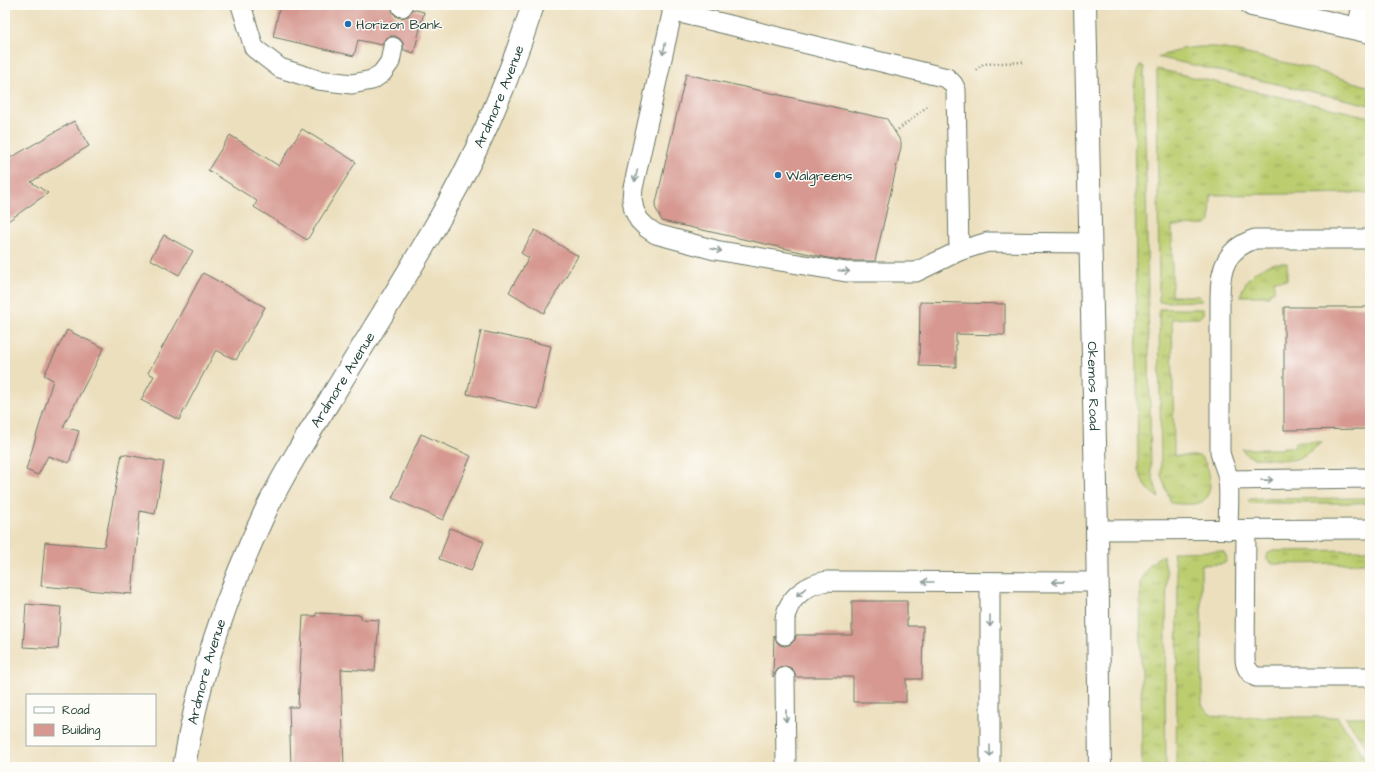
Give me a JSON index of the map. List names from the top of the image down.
{
  "streets": {
    "main road": ["Ardmore Avenue", "Okemos Road"]
  },
  "places": ["Horizon Bank", "Walgreens"],
  "legend": ["Road", "Building"]
}
